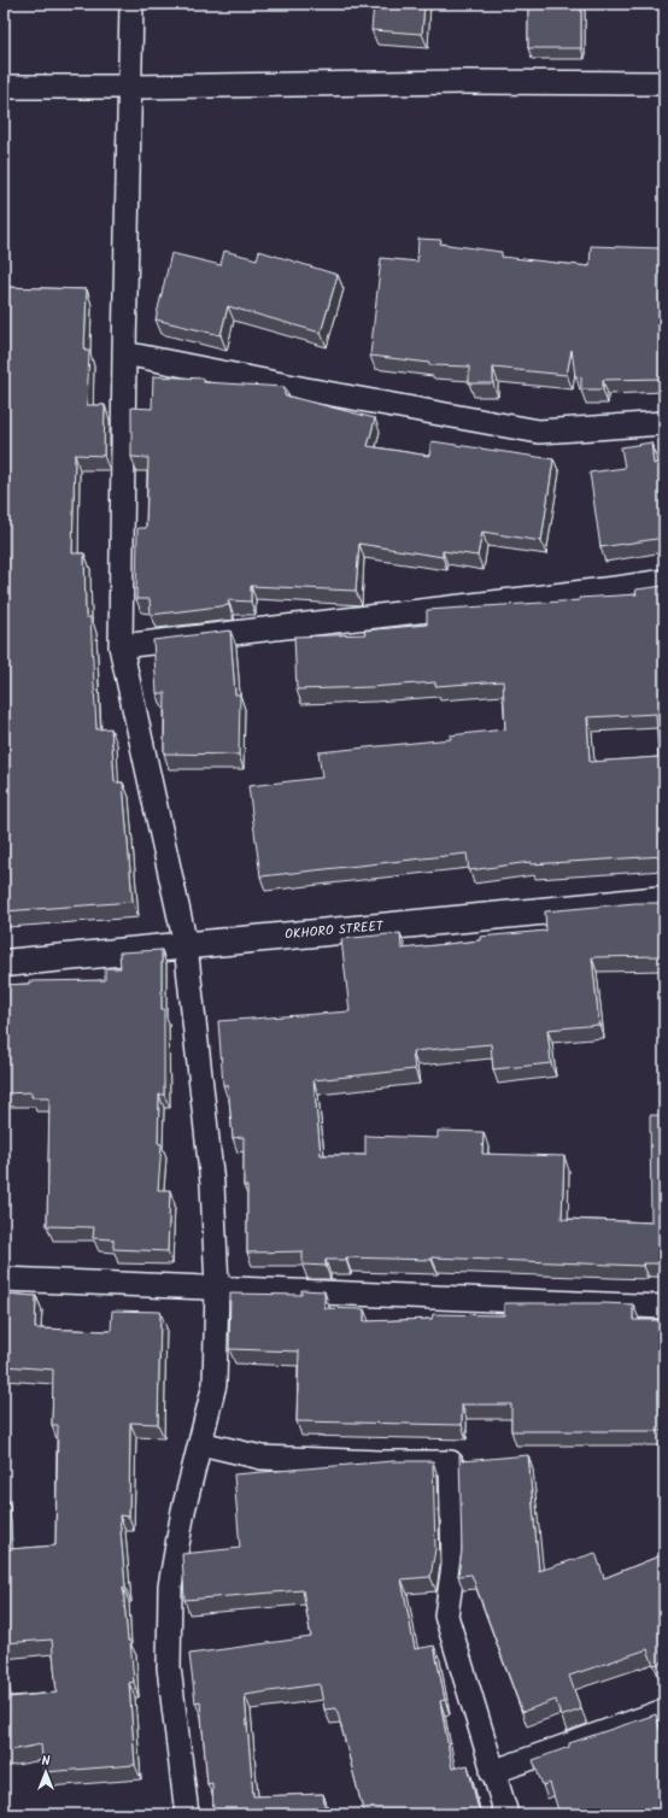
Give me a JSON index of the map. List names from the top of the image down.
{
  "streets": {
    "street": ["OKHORO STREET"]
  },
  "north": "top"
}
